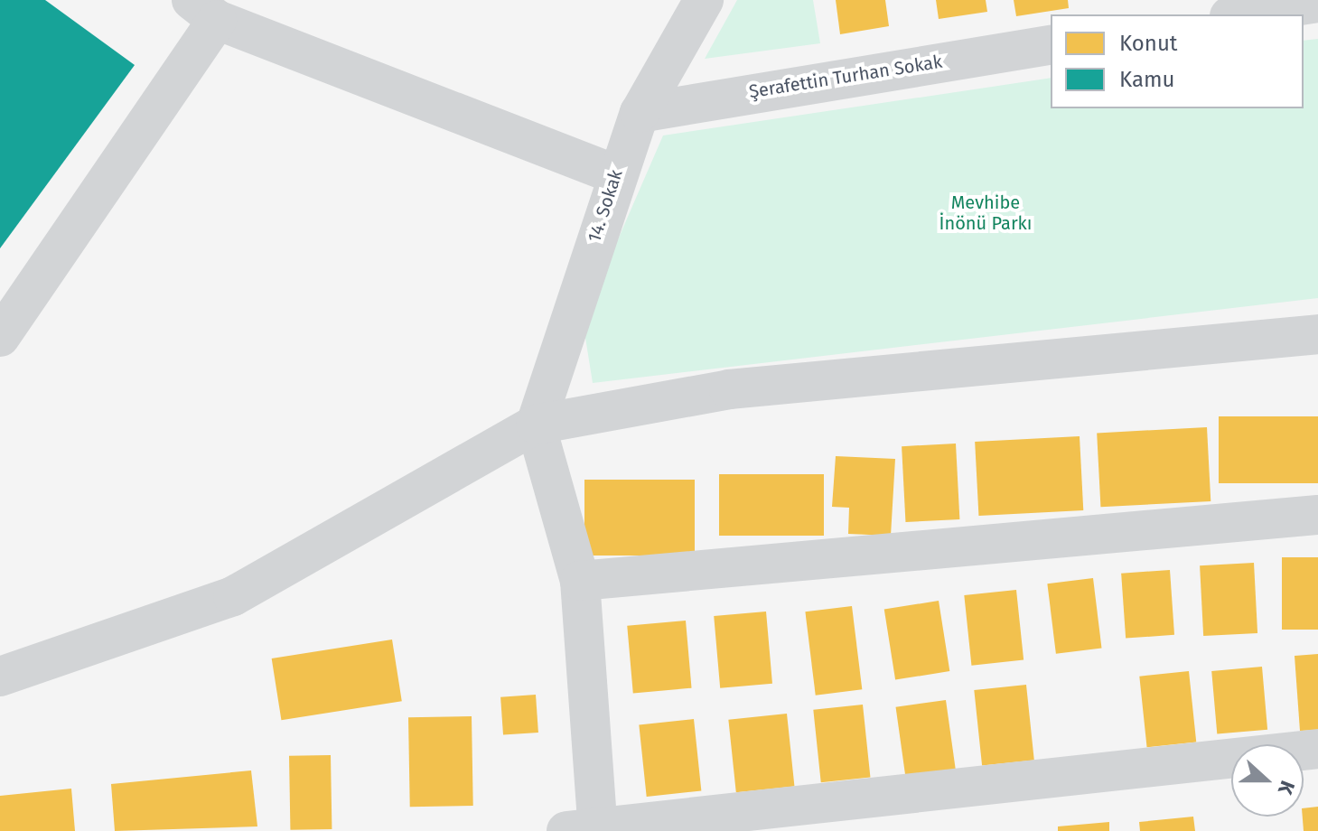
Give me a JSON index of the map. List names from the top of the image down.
{
  "streets": {
    "street": ["Şerafettin Turhan Sokak", "14. Sokak"]
  },
  "crossings": [
    ["Şerafettin Turhan Sokak", "14. Sokak"]
  ],
  "parks": ["Mevhibe İnönü Parkı"],
  "legend": ["Konut", "Kamu"],
  "north": "right"
}
